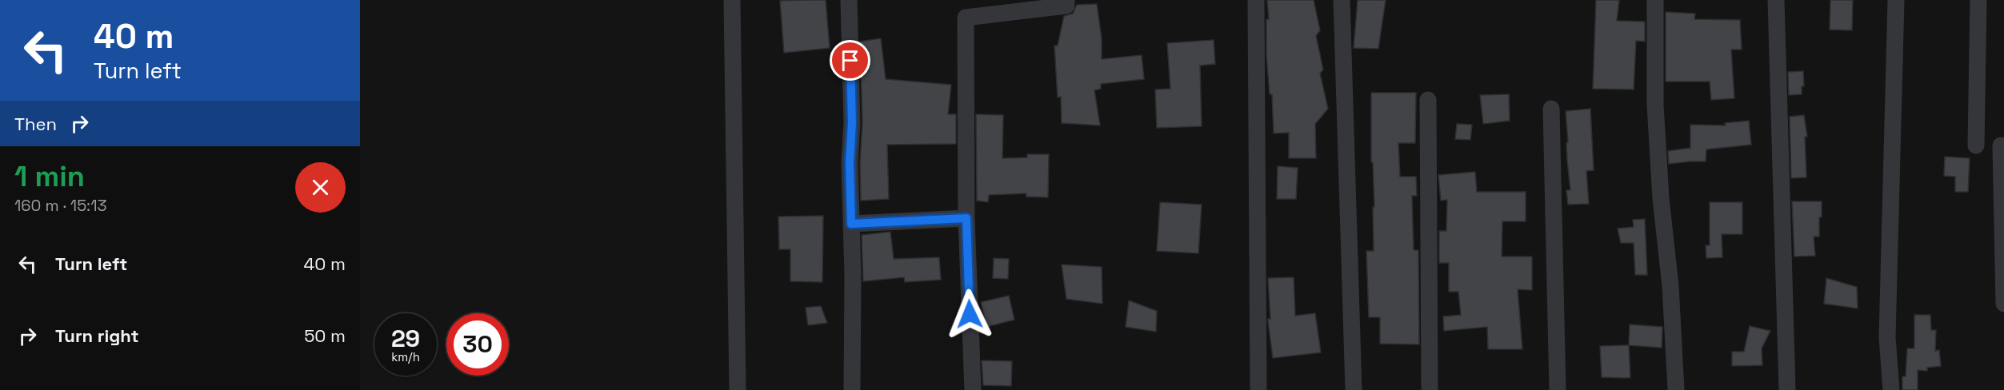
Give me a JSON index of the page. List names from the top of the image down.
{
  "page": {
    "turn": ["40 m", "Turn left"],
    "then": "Then",
    "heading": ["1 min", "160 m · 15:13"],
    "list": [
      {
        "name": "Turn left",
        "value": "40 m"
      },
      {
        "name": "Turn right",
        "value": "50 m"
      }
    ],
    "speed": "29 km/h",
    "limit": "30"
  }
}
